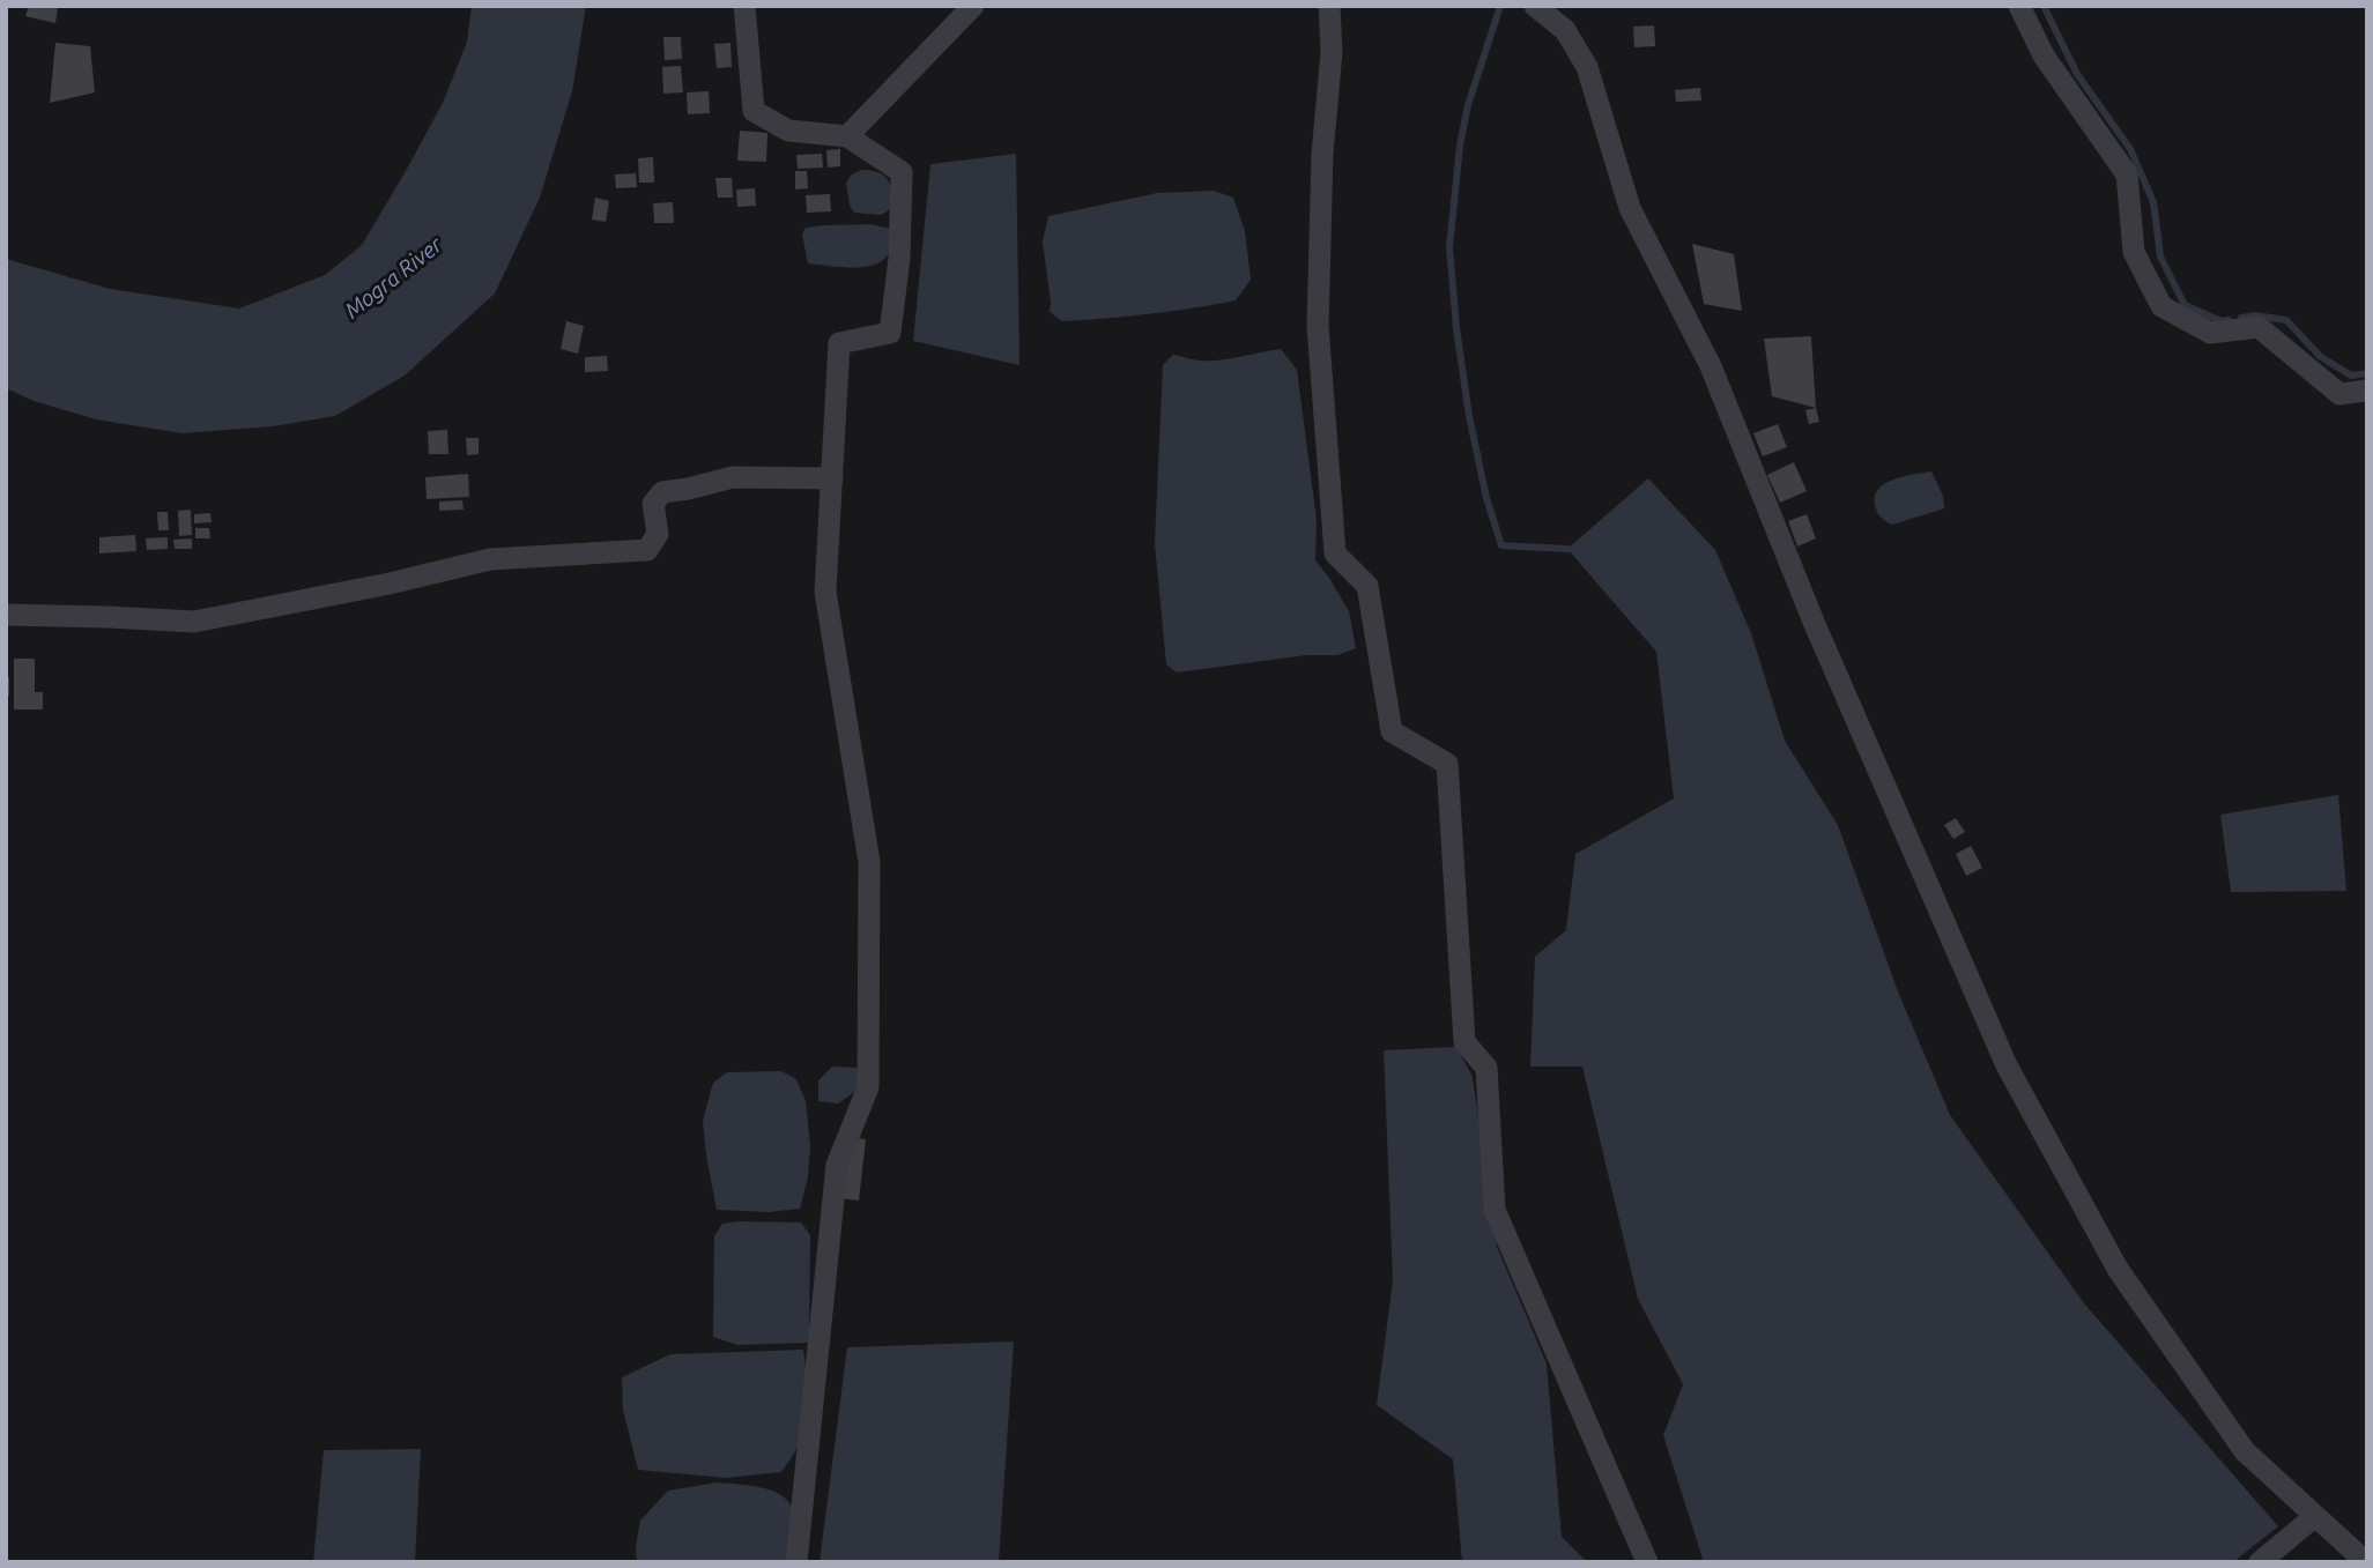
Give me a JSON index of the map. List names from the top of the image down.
{
  "water": ["Mogra River"]
}
